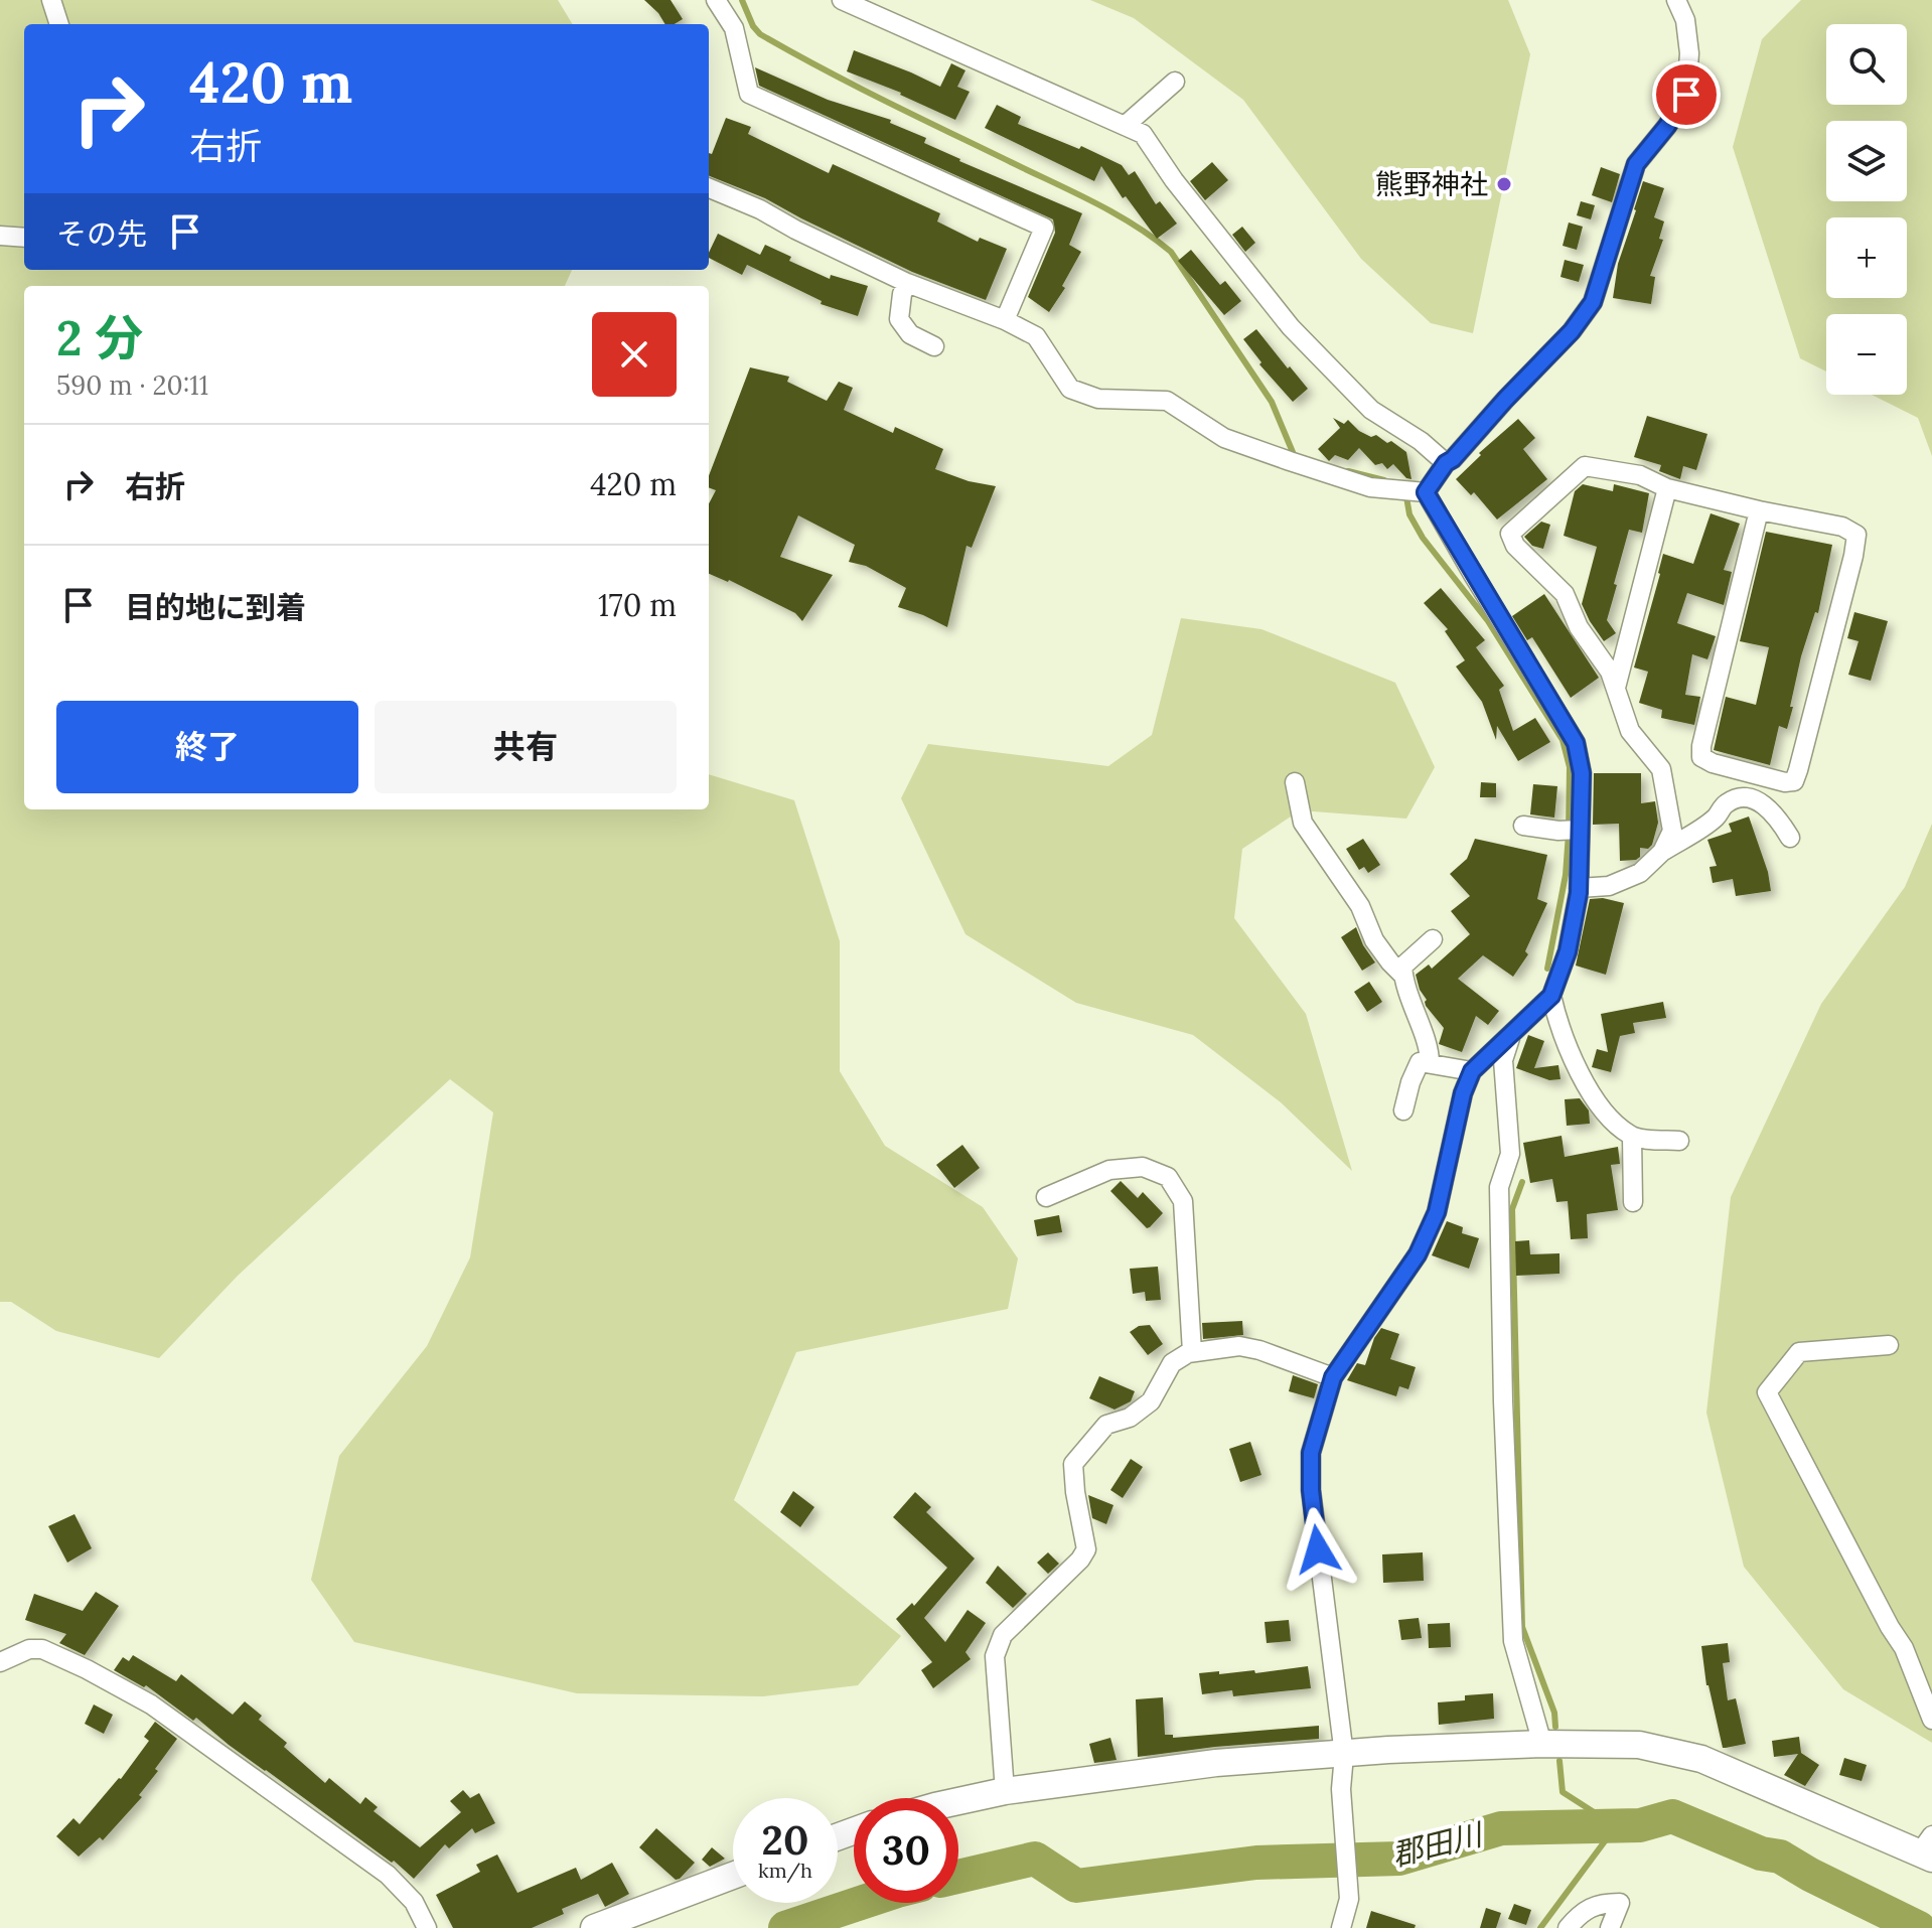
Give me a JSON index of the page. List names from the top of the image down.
{
  "water": ["郡田川"],
  "places": ["熊野神社"],
  "page": {
    "map_buttons": ["+", "−"],
    "turn": ["420 m", "右折"],
    "then": "その先",
    "heading": ["2 分", "590 m · 20:11"],
    "list": [
      {
        "name": "右折",
        "value": "420 m"
      },
      {
        "name": "目的地に到着",
        "value": "170 m"
      }
    ],
    "buttons": ["終了", "共有"],
    "speed": "20 km/h",
    "limit": "30"
  }
}
